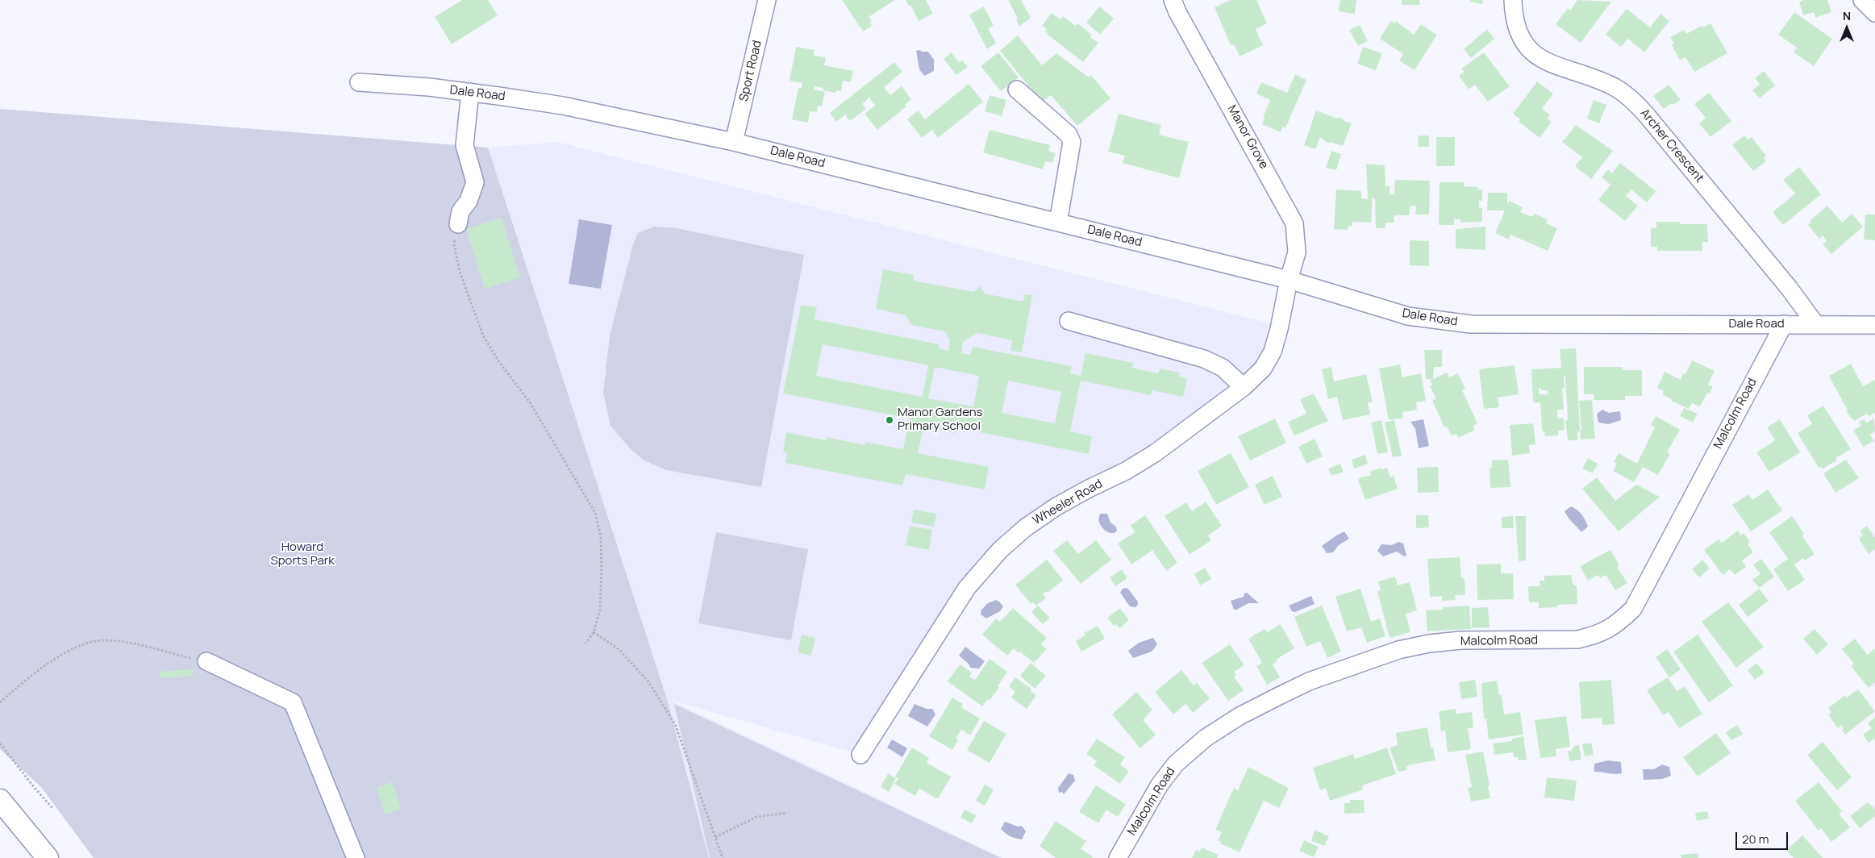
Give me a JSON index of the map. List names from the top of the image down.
{
  "streets": {
    "street": [
      "Sport Road",
      "Dale Road",
      "Manor Grove",
      "Archer Crescent",
      "Malcolm Road",
      "Wheeler Road"
    ]
  },
  "crossings": [
    ["Sport Road", "Dale Road"],
    ["Dale Road", "Manor Grove"],
    ["Dale Road", "Archer Crescent"],
    ["Dale Road", "Malcolm Road"],
    ["Dale Road", "Wheeler Road"],
    ["Manor Grove", "Wheeler Road"]
  ],
  "parks": ["Howard Sports Park"],
  "places": ["Manor Gardens Primary School"],
  "scale_bar": "20 m",
  "north": "top"
}
